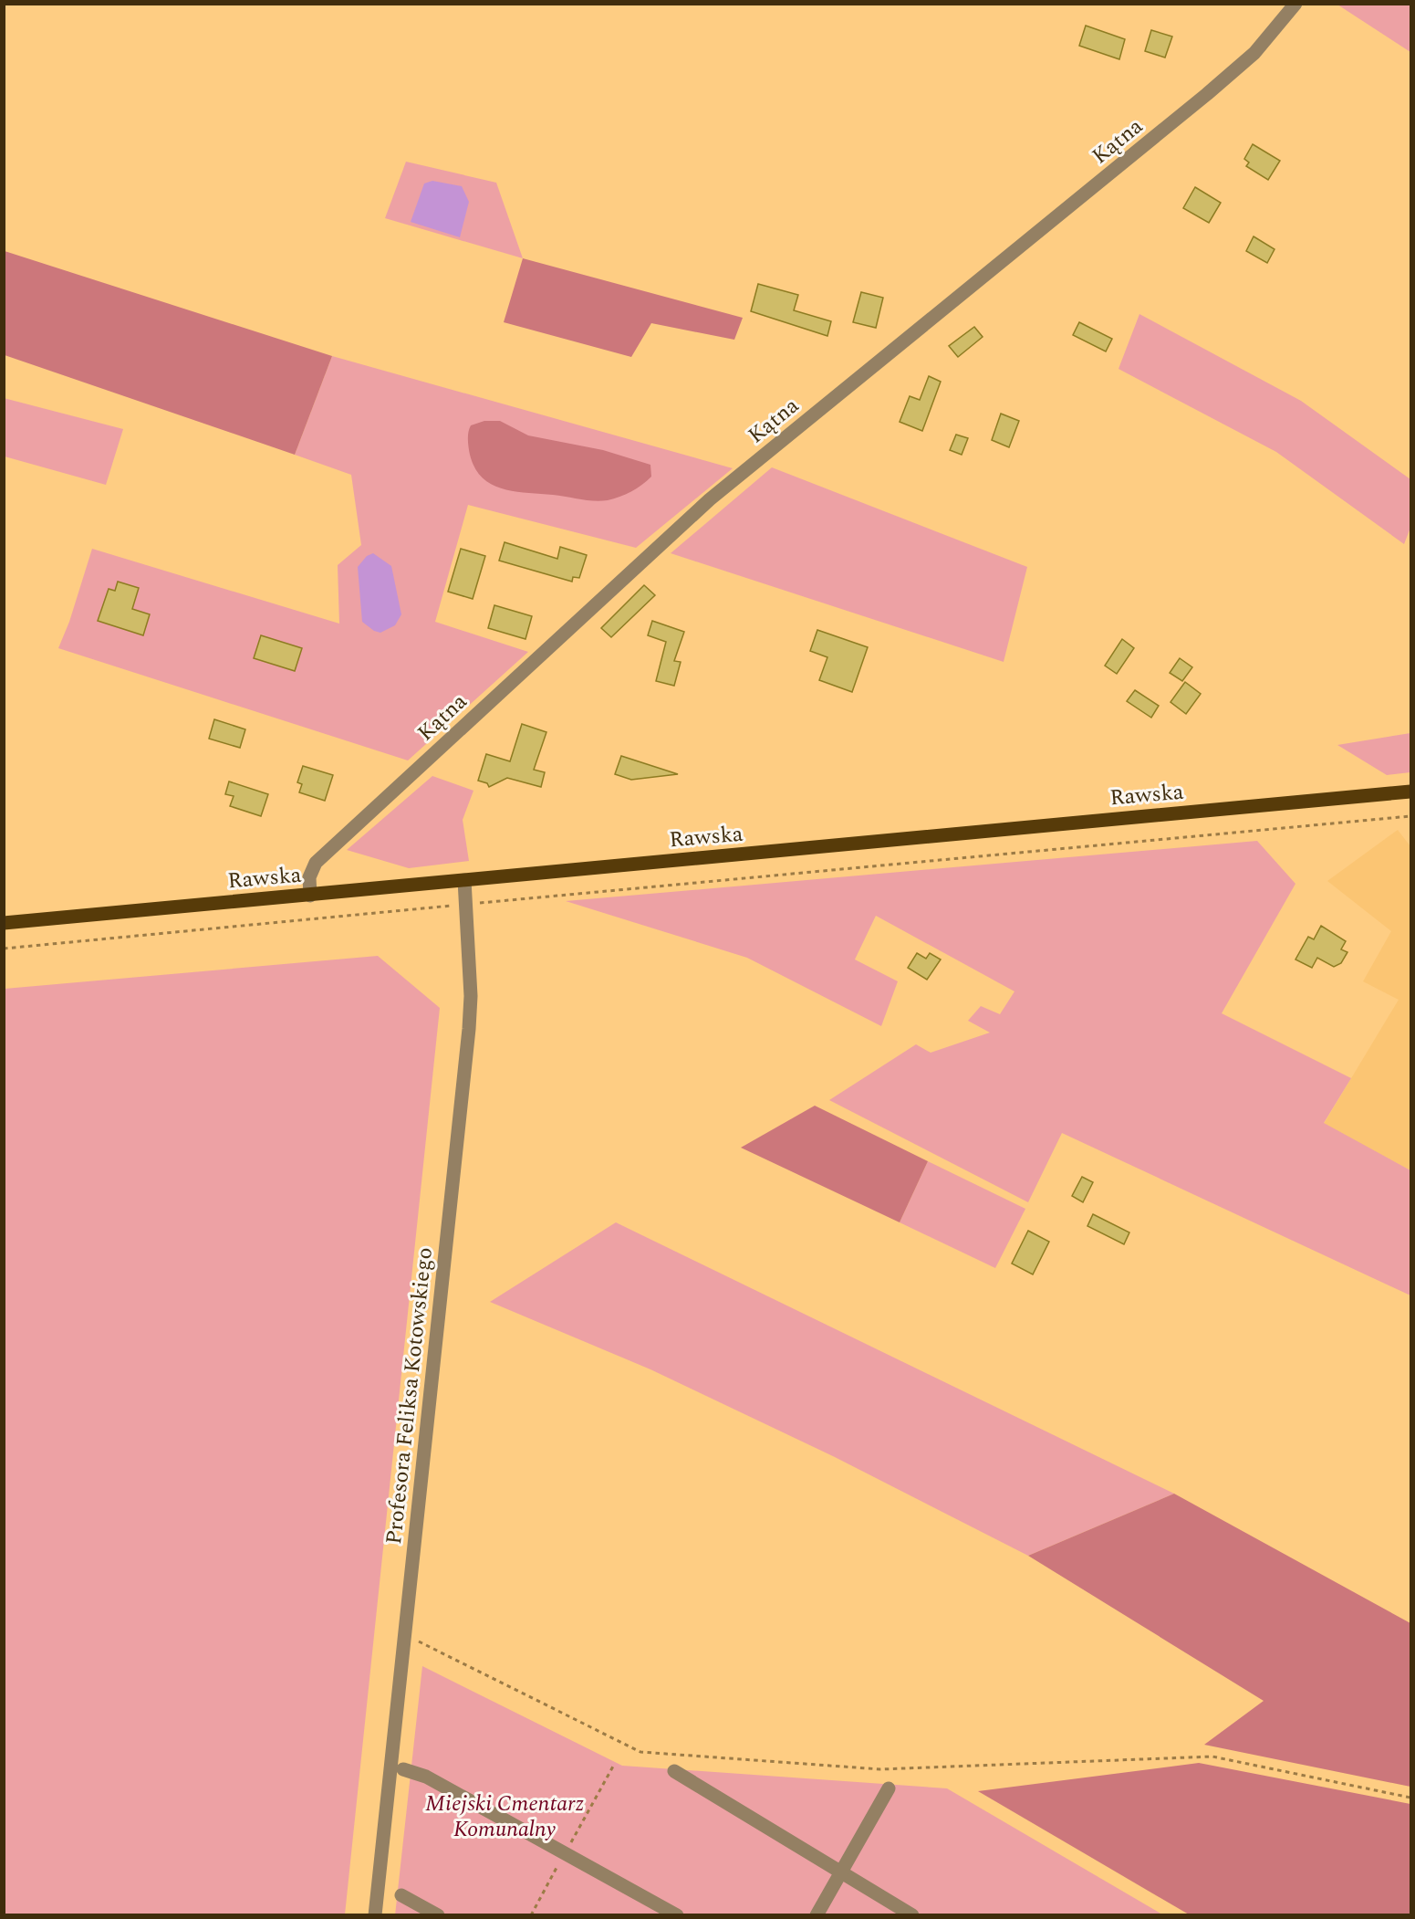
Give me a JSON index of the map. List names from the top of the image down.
{
  "streets": {
    "main road": ["Rawska"],
    "street": ["Kątna", "Profesora Feliksa Kotowskiego"]
  },
  "crossings": [
    ["Kątna", "Rawska"],
    ["Rawska", "Profesora Feliksa Kotowskiego"]
  ],
  "parks": ["Miejski Cmentarz Komunalny"]
}
